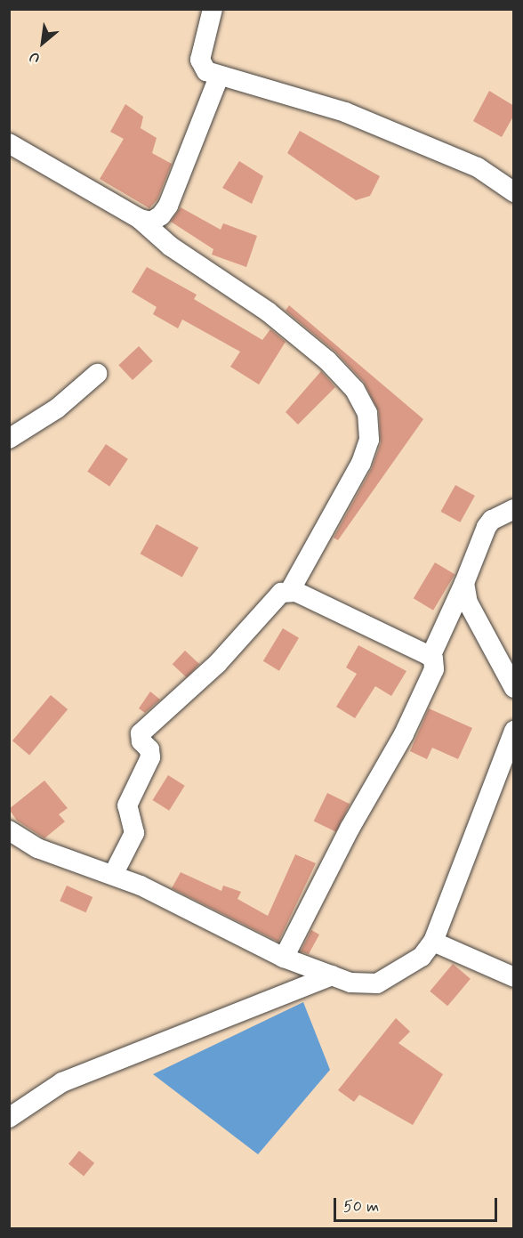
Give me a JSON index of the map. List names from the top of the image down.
{
  "scale_bar": "50 m",
  "north": "bottom left"
}
